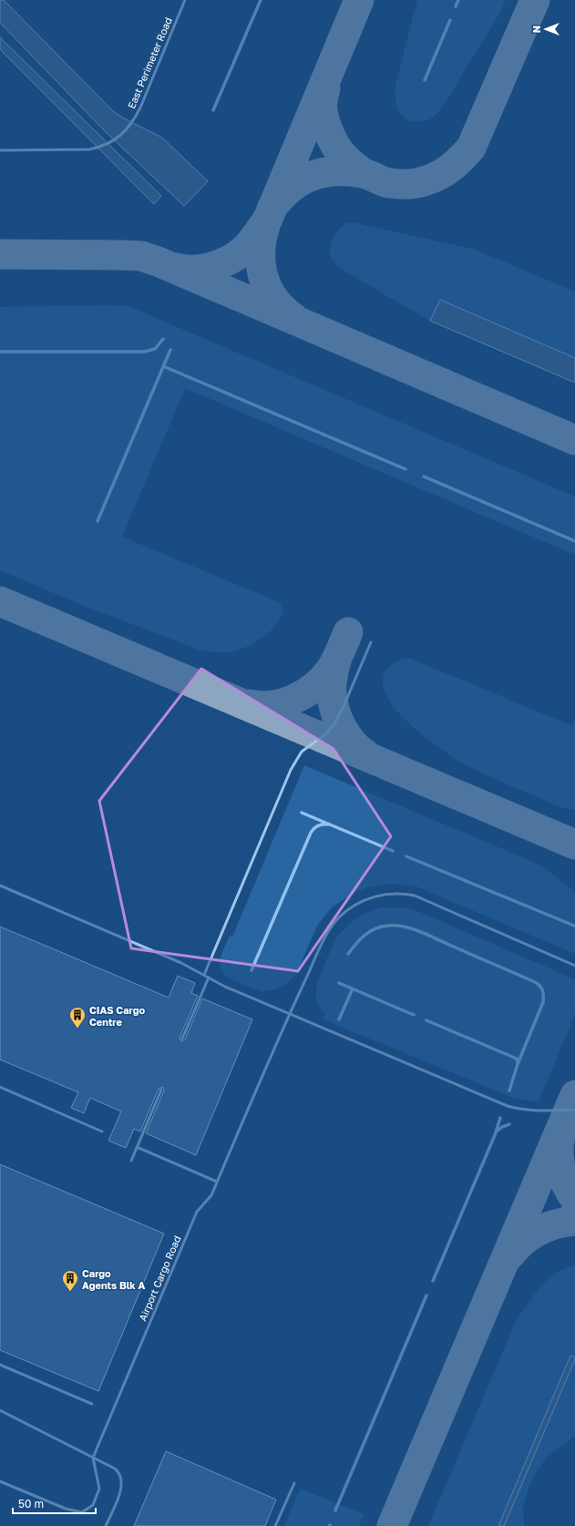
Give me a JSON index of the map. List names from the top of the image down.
{
  "streets": {
    "lane": ["East Perimeter Road", "Airport Cargo Road"]
  },
  "places": {
    "building": ["CIAS Cargo Centre", "Cargo Agents Blk A"]
  },
  "scale_bar": "50 m",
  "north": "left"
}
